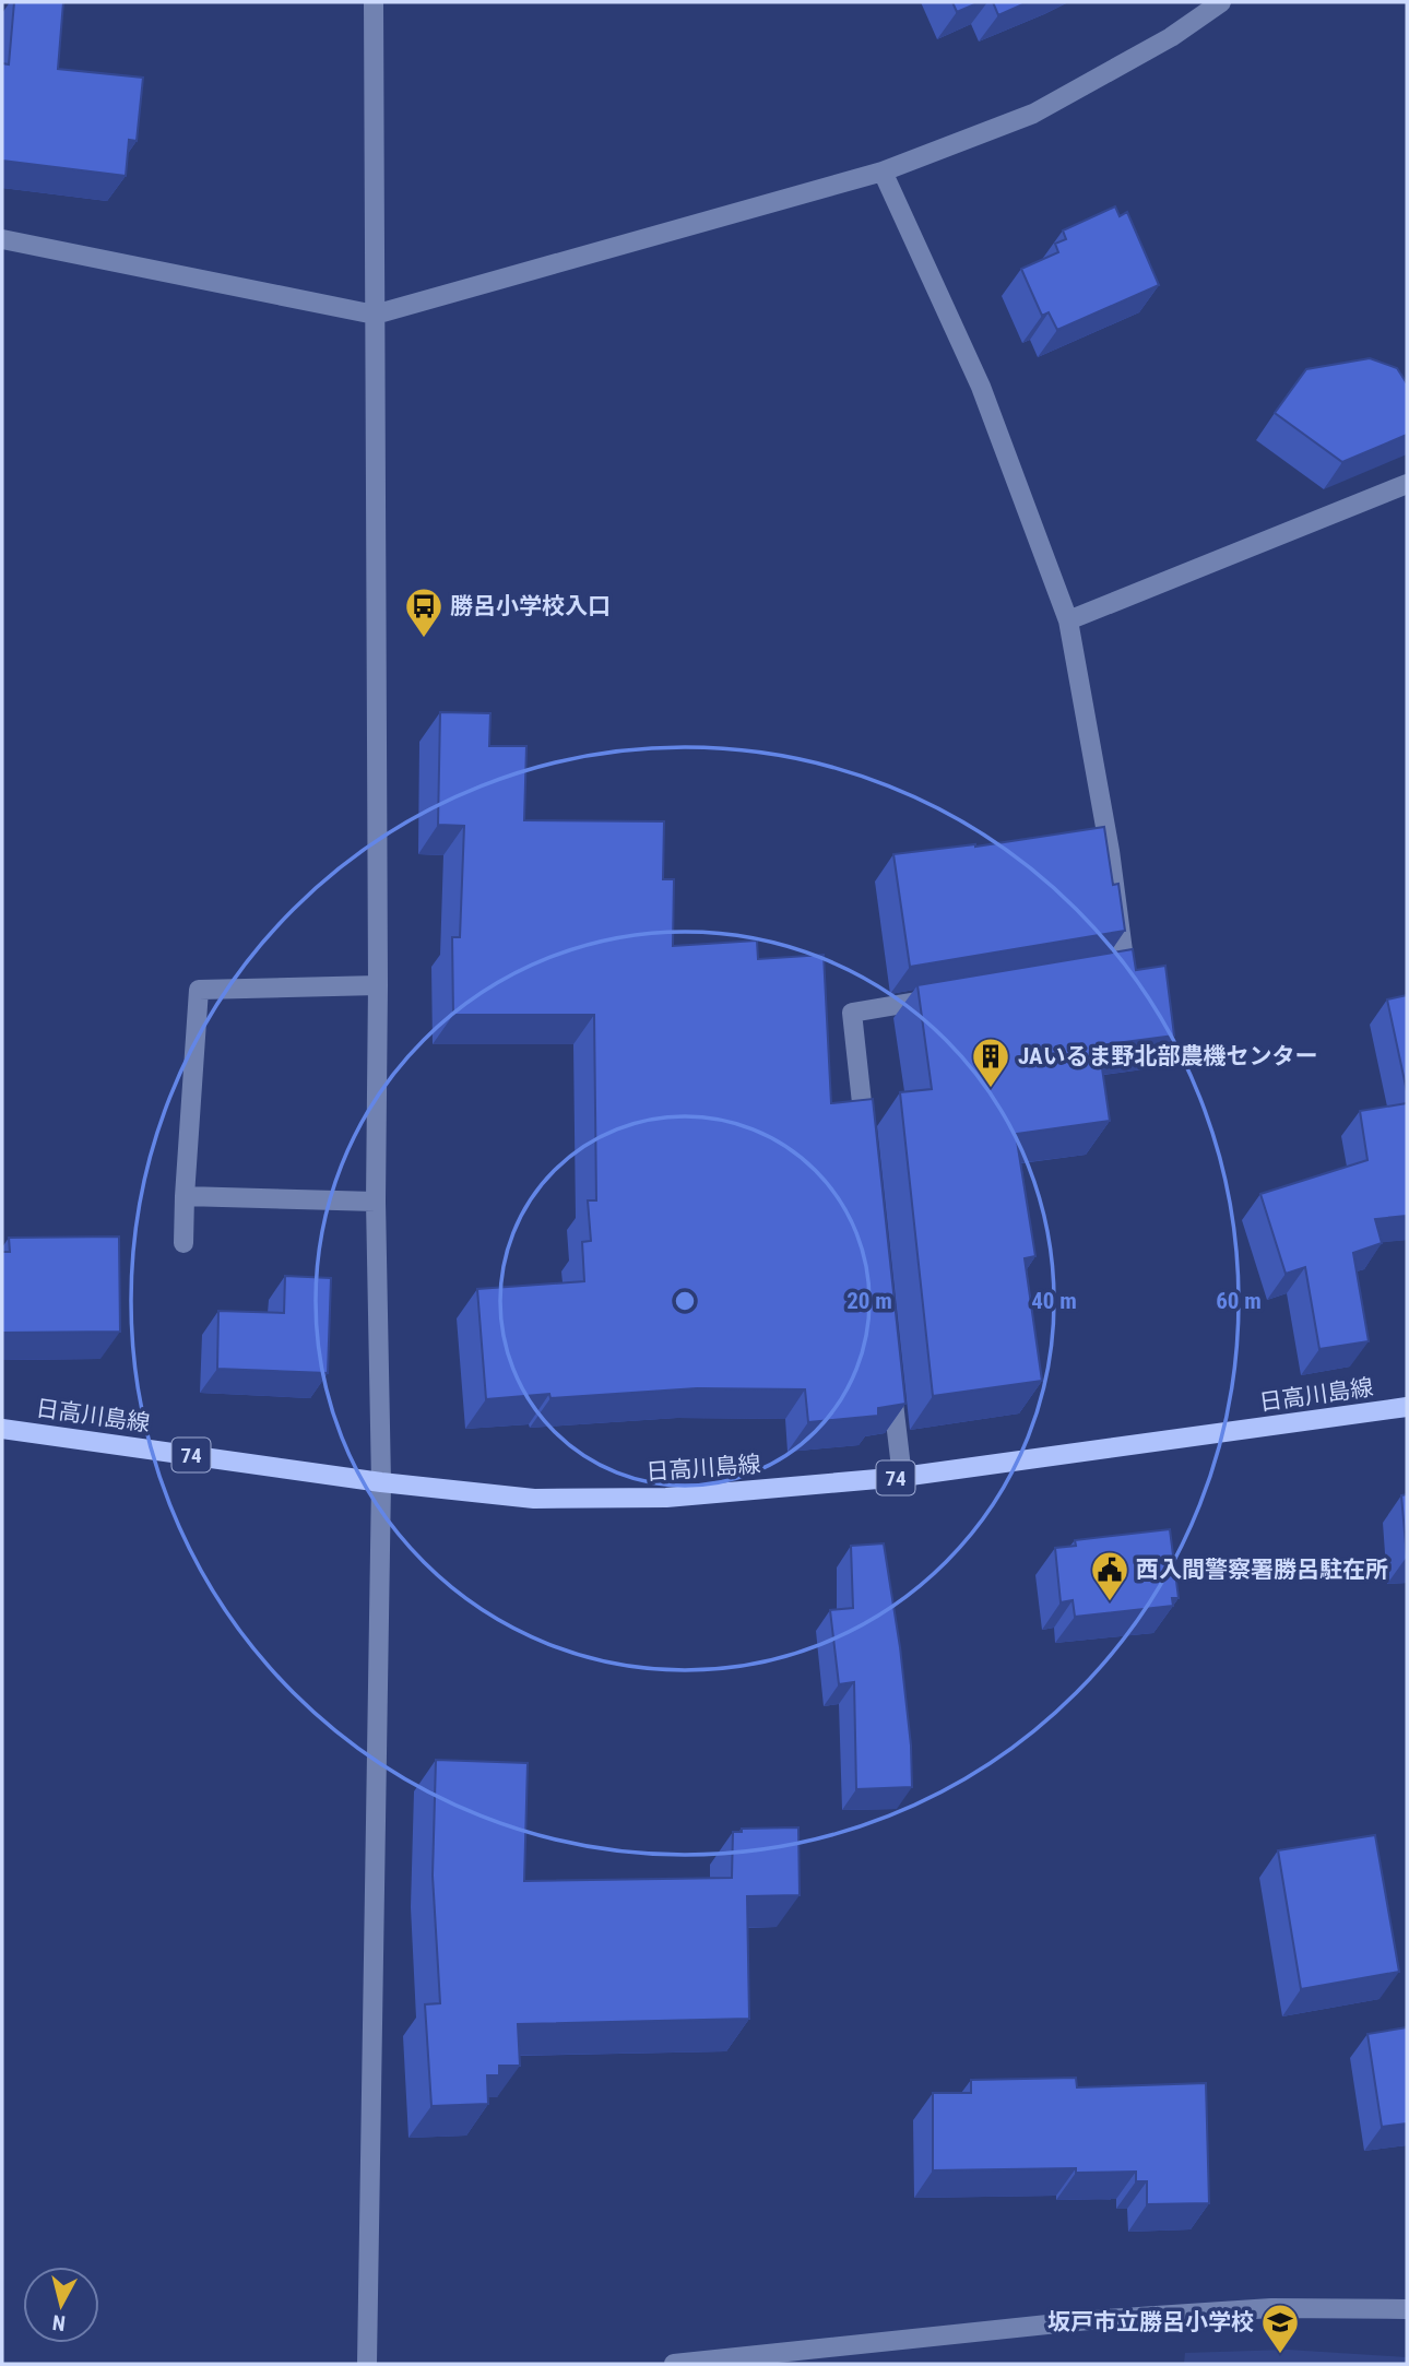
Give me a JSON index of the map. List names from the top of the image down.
{
  "streets": {
    "main road": ["日高川島線", "74"]
  },
  "places": {
    "bus stop": ["勝呂小学校入口"],
    "building": ["JAいるま野北部農機センター"],
    "public building": ["西入間警察署勝呂駐在所"],
    "school or university": ["坂戸市立勝呂小学校"]
  },
  "north": "bottom",
  "rings": ["20 m", "40 m", "60 m"]
}
